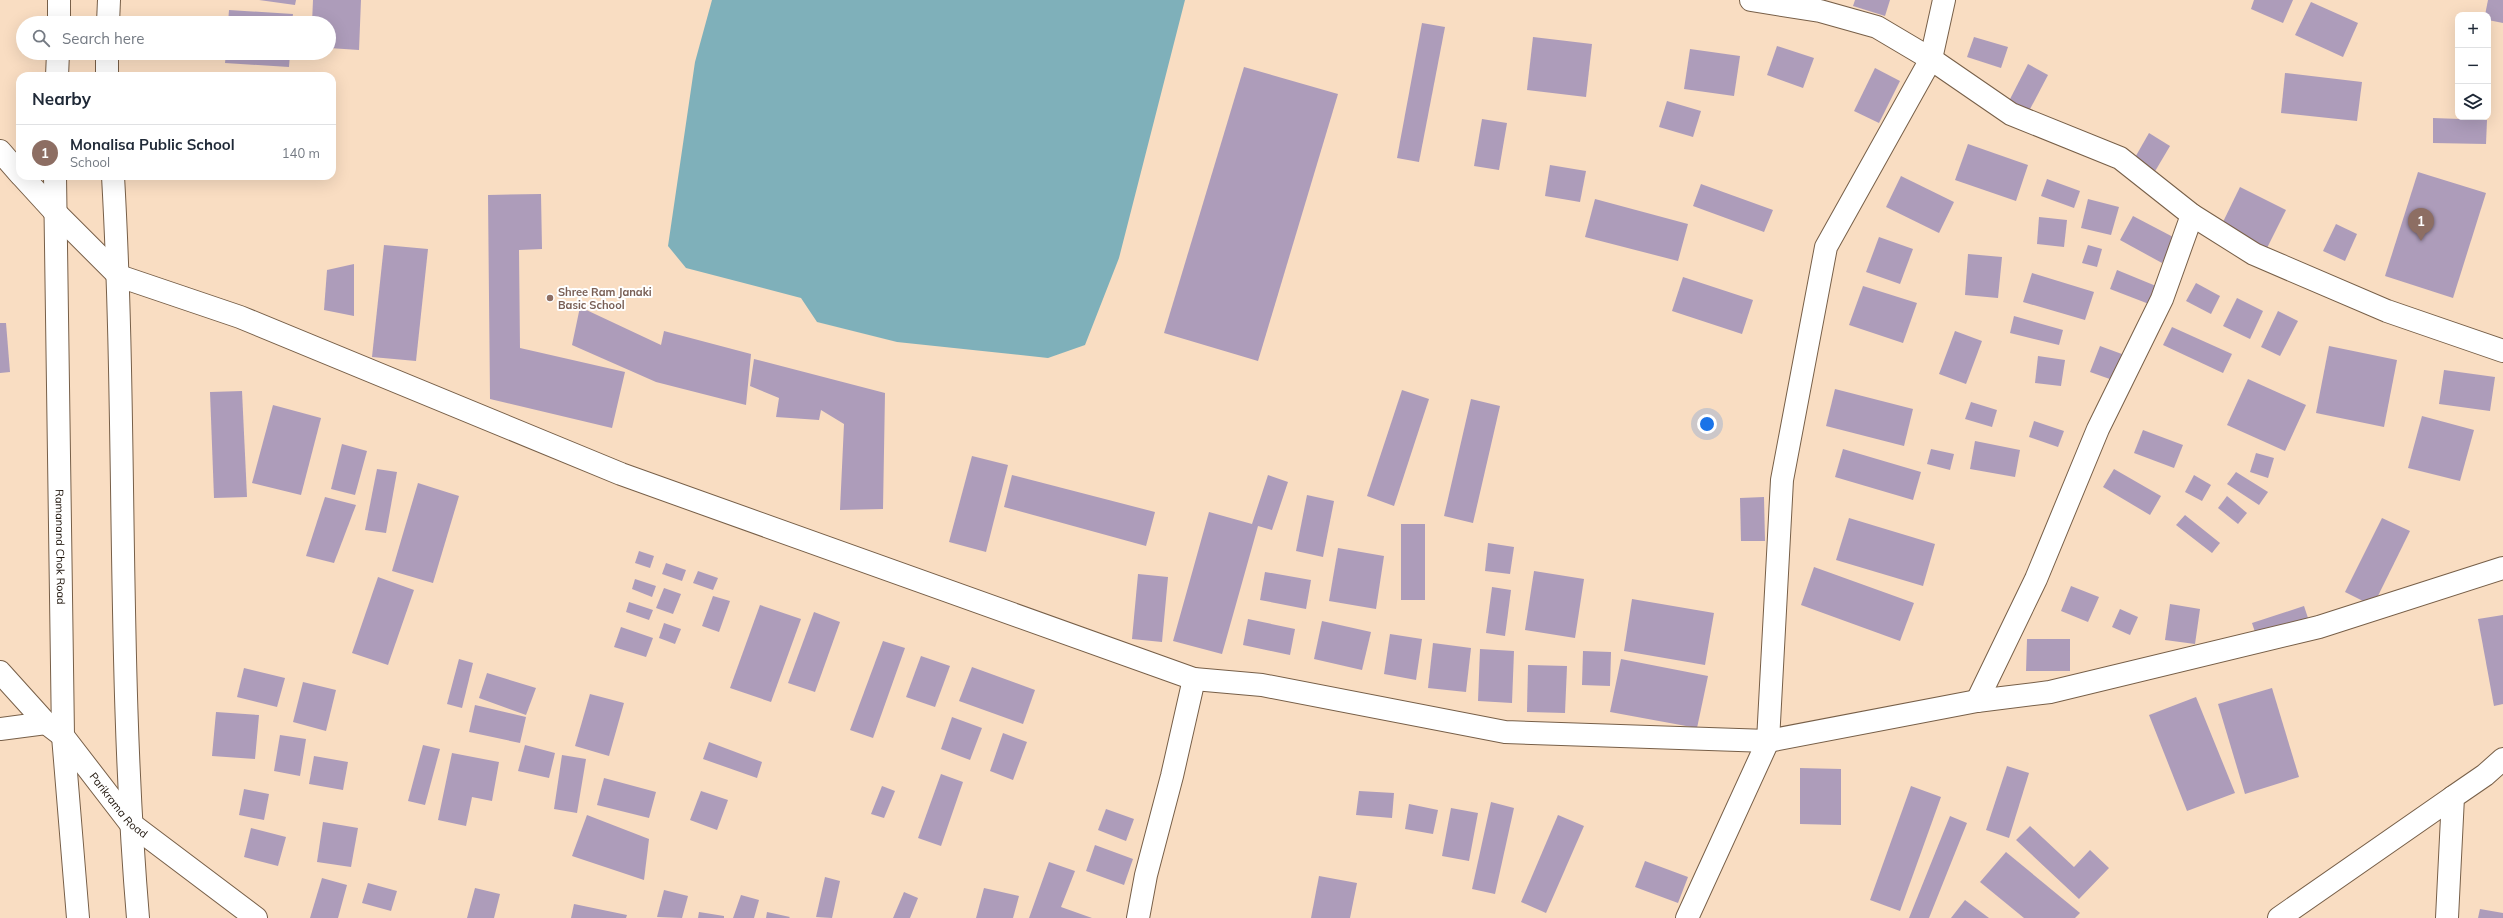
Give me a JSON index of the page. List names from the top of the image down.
{
  "streets": {
    "main road": ["Ramanand Chok Road", "Parikrama Road"]
  },
  "crossings": [
    ["Ramanand Chok Road", "Parikrama Road"]
  ],
  "places": ["Shree Ram Janaki Basic School"],
  "page": {
    "map_buttons": ["+", "−"],
    "search": "Search here",
    "heading": "Nearby",
    "list": [
      {
        "mark": "1",
        "name": "Monalisa Public School",
        "note": "School",
        "value": "140 m"
      }
    ],
    "pins": "1"
  }
}
